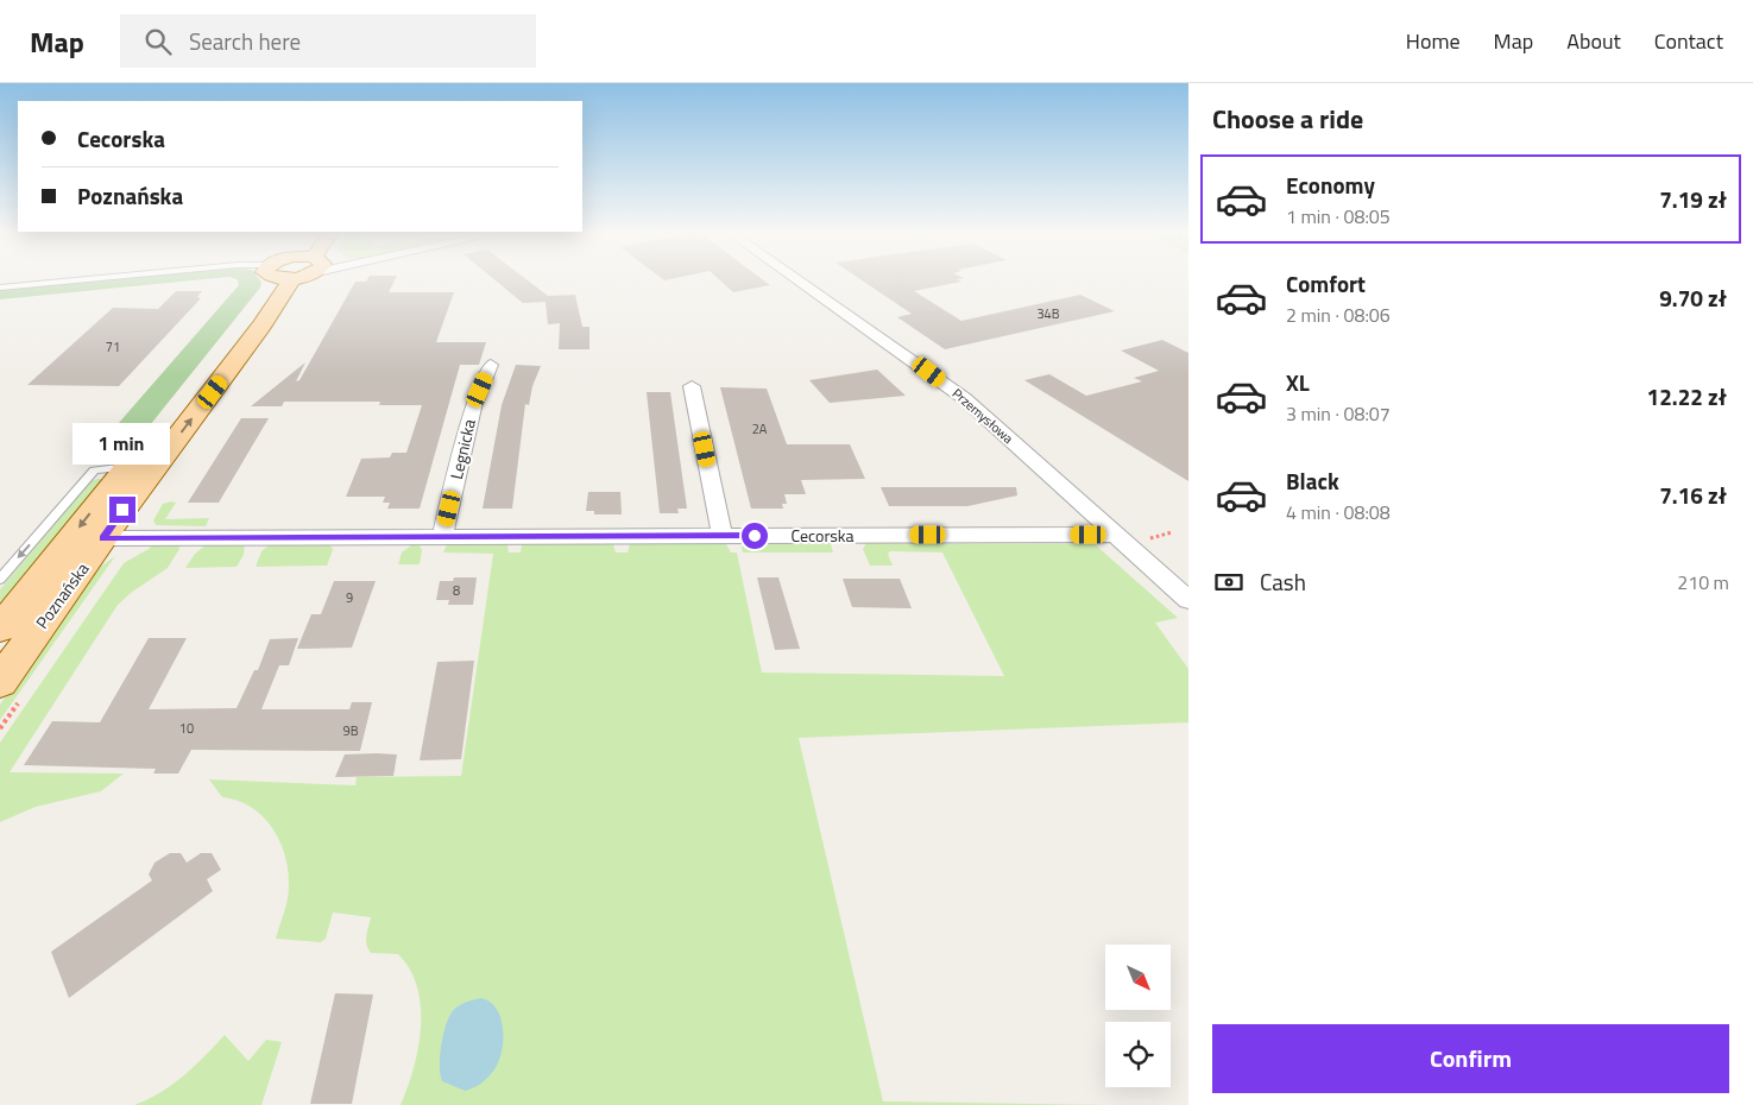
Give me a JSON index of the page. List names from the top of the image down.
{
  "streets": {
    "main road": ["Poznańska"],
    "street": ["Przemysłowa", "Legnicka", "Cecorska"]
  },
  "crossings": [
    ["Przemysłowa", "Cecorska"],
    ["Legnicka", "Cecorska"],
    ["Cecorska", "Poznańska"]
  ],
  "house_numbers": [
    "34B",
    "71",
    "2A",
    "8",
    "9",
    "10",
    "9B"
  ],
  "north": "bottom right",
  "page": {
    "header": "Map",
    "search": "Search here",
    "nav": [
      "Home",
      "Map",
      "About",
      "Contact"
    ],
    "heading": "Choose a ride",
    "banner": ["Cecorska", "Poznańska"],
    "list": [
      {
        "name": "Economy",
        "note": "1 min · 08:05",
        "value": "7.19 zł"
      },
      {
        "name": "Comfort",
        "note": "2 min · 08:06",
        "value": "9.70 zł"
      },
      {
        "name": "XL",
        "note": "3 min · 08:07",
        "value": "12.22 zł"
      },
      {
        "name": "Black",
        "note": "4 min · 08:08",
        "value": "7.16 zł"
      }
    ],
    "bubble": "1 min",
    "pay": ["Cash", "210 m"],
    "buttons": "Confirm"
  }
}
